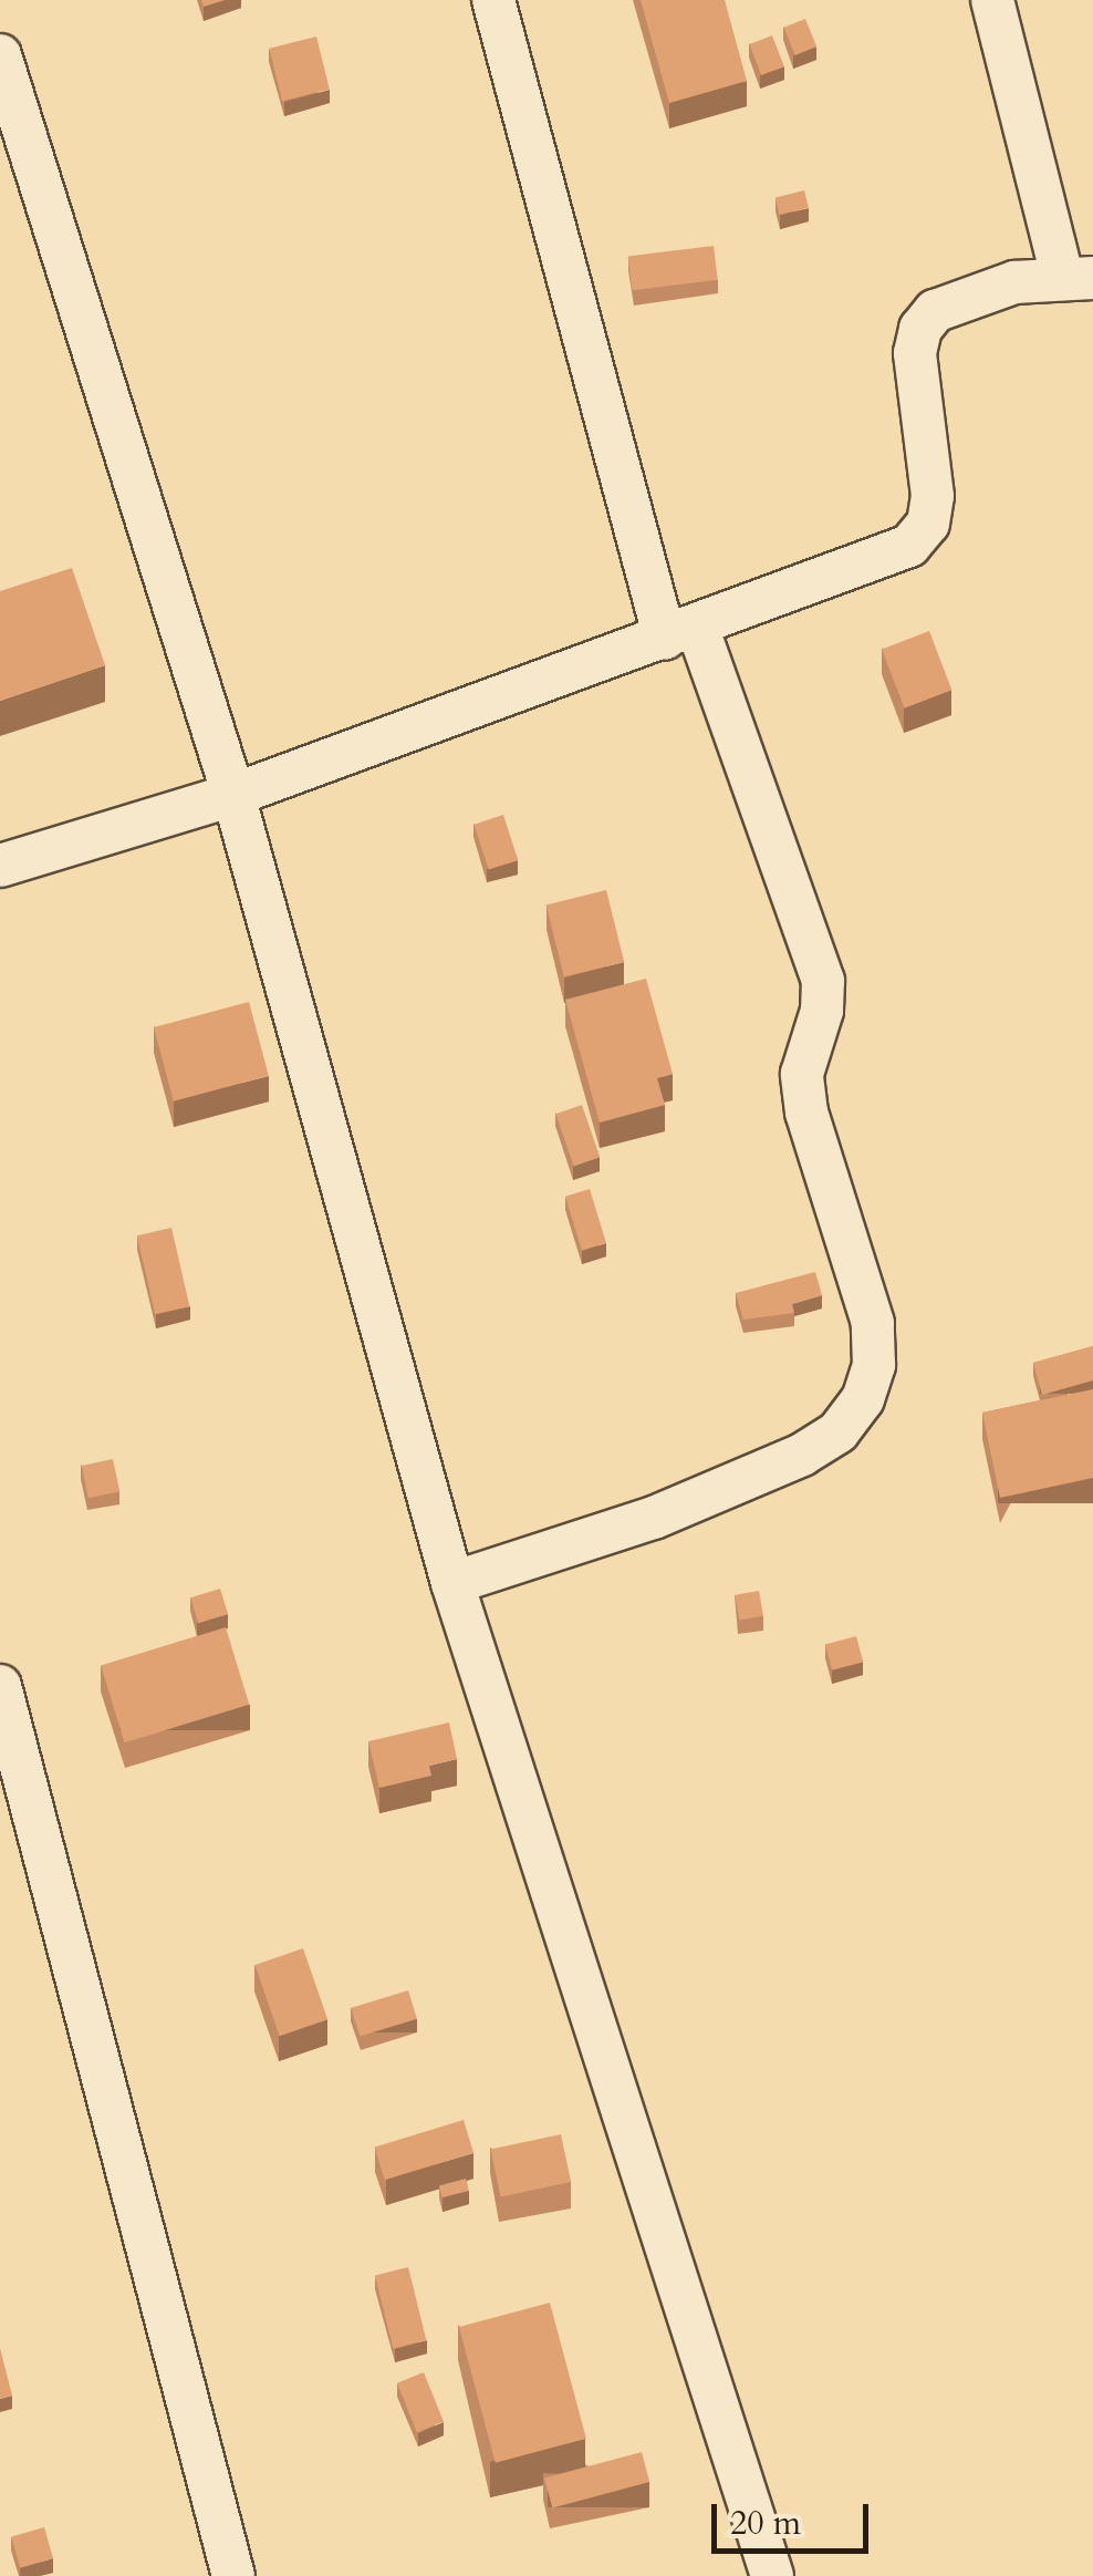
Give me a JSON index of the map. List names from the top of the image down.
{
  "scale_bar": "20 m"
}
